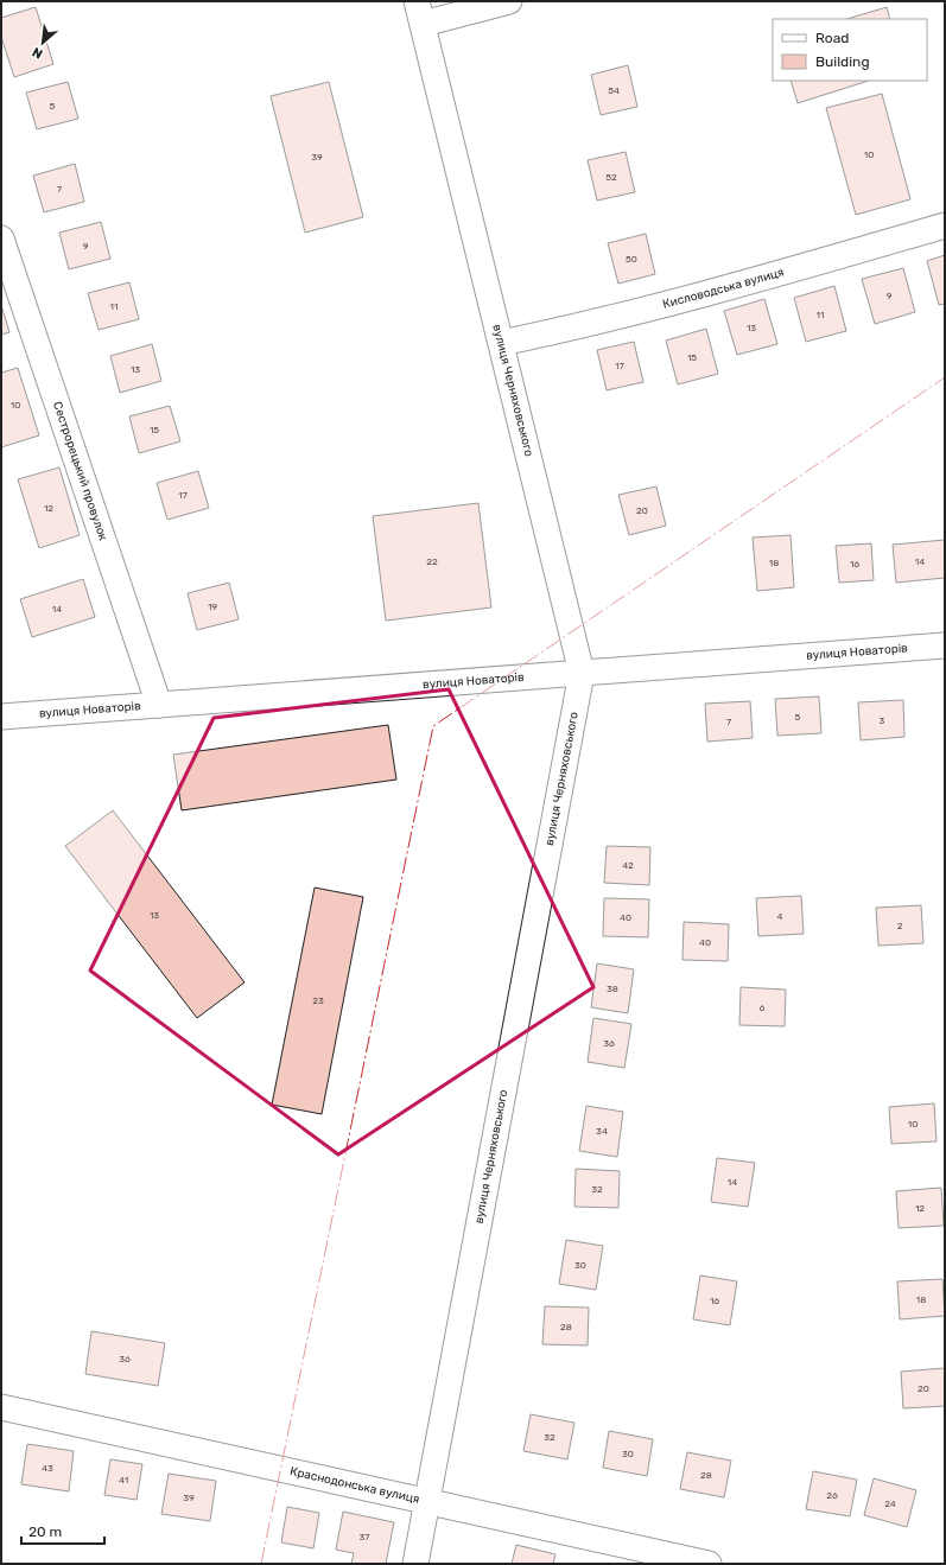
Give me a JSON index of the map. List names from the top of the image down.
{
  "streets": {
    "street": [
      "Кисловодська вулиця",
      "вулиця Черняховського",
      "Сестрорецький провулок",
      "вулиця Новаторів",
      "Краснодонська вулиця"
    ]
  },
  "crossings": [
    ["Кисловодська вулиця", "вулиця Черняховського"],
    ["вулиця Черняховського", "вулиця Новаторів"],
    ["вулиця Черняховського", "Краснодонська вулиця"],
    ["Сестрорецький провулок", "вулиця Новаторів"]
  ],
  "house_numbers": [
    "54",
    "5",
    "10",
    "39",
    "52",
    "7",
    "9",
    "50",
    "9",
    "11",
    "11",
    "13",
    "15",
    "17",
    "13",
    "10",
    "15",
    "17",
    "12",
    "20",
    "22",
    "14",
    "18",
    "16",
    "19",
    "14",
    "5",
    "3",
    "7",
    "42",
    "13",
    "4",
    "40",
    "2",
    "40",
    "38",
    "23",
    "6",
    "36",
    "10",
    "34",
    "14",
    "32",
    "12",
    "30",
    "18",
    "16",
    "28",
    "36",
    "20",
    "32",
    "30",
    "43",
    "28",
    "41",
    "26",
    "39",
    "24",
    "37"
  ],
  "legend": ["Road", "Building"],
  "scale_bar": "20 m",
  "north": "bottom left"
}
